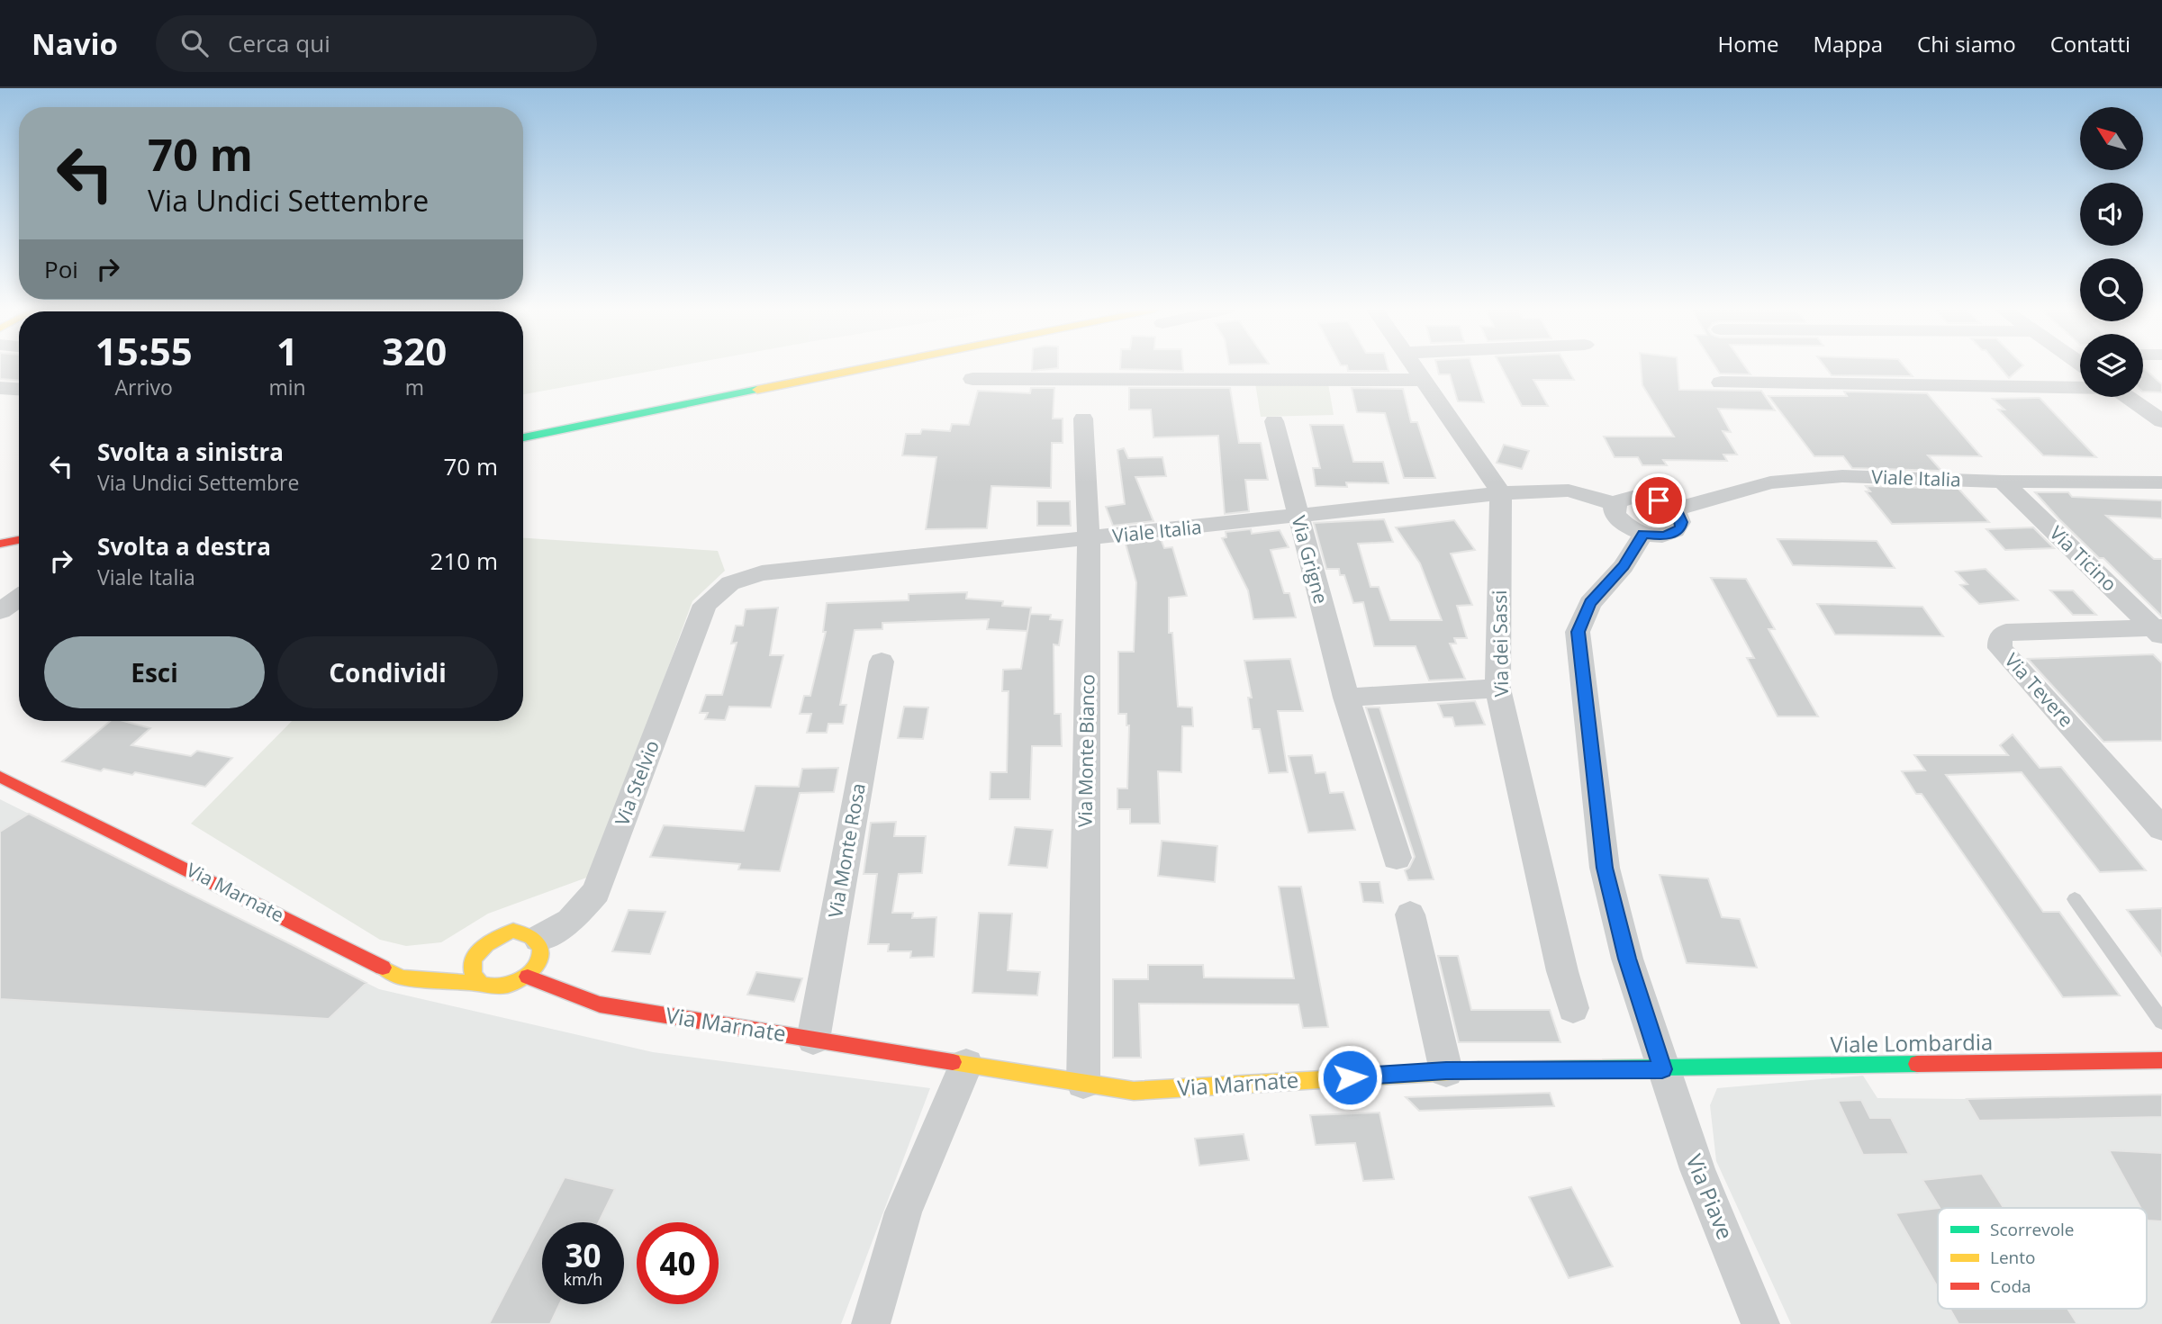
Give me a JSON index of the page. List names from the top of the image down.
{
  "streets": {
    "main road": ["Via Marnate", "Viale Lombardia"],
    "street": [
      "Viale Italia",
      "Via Ticino",
      "Via Grigne",
      "Via dei Sassi",
      "Via Tevere",
      "Via Monte Bianco",
      "Via Stelvio",
      "Via Monte Rosa",
      "Via Piave"
    ]
  },
  "crossings": [
    ["Viale Italia", "Via Ticino"],
    ["Viale Italia", "Via Grigne"],
    ["Viale Italia", "Via dei Sassi"],
    ["Viale Italia", "Via Monte Bianco"],
    ["Viale Italia", "Via Stelvio"],
    ["Via Ticino", "Via Tevere"],
    ["Via Monte Bianco", "Via Marnate"],
    ["Via Stelvio", "Via Marnate"],
    ["Via Monte Rosa", "Via Marnate"],
    ["Via Marnate", "Viale Lombardia"],
    ["Via Marnate", "Via Piave"],
    ["Viale Lombardia", "Via Piave"]
  ],
  "legend": ["Scorrevole", "Lento", "Coda"],
  "north": "top left",
  "page": {
    "header": "Navio",
    "search": "Cerca qui",
    "nav": [
      "Home",
      "Mappa",
      "Chi siamo",
      "Contatti"
    ],
    "turn": ["70 m", "Via Undici Settembre"],
    "then": "Poi",
    "eta": [
      "15:55",
      "Arrivo",
      "1",
      "min",
      "320",
      "m"
    ],
    "list": [
      {
        "name": "Svolta a sinistra",
        "note": "Via Undici Settembre",
        "value": "70 m"
      },
      {
        "name": "Svolta a destra",
        "note": "Viale Italia",
        "value": "210 m"
      }
    ],
    "buttons": ["Esci", "Condividi"],
    "speed": "30 km/h",
    "limit": "40"
  }
}
